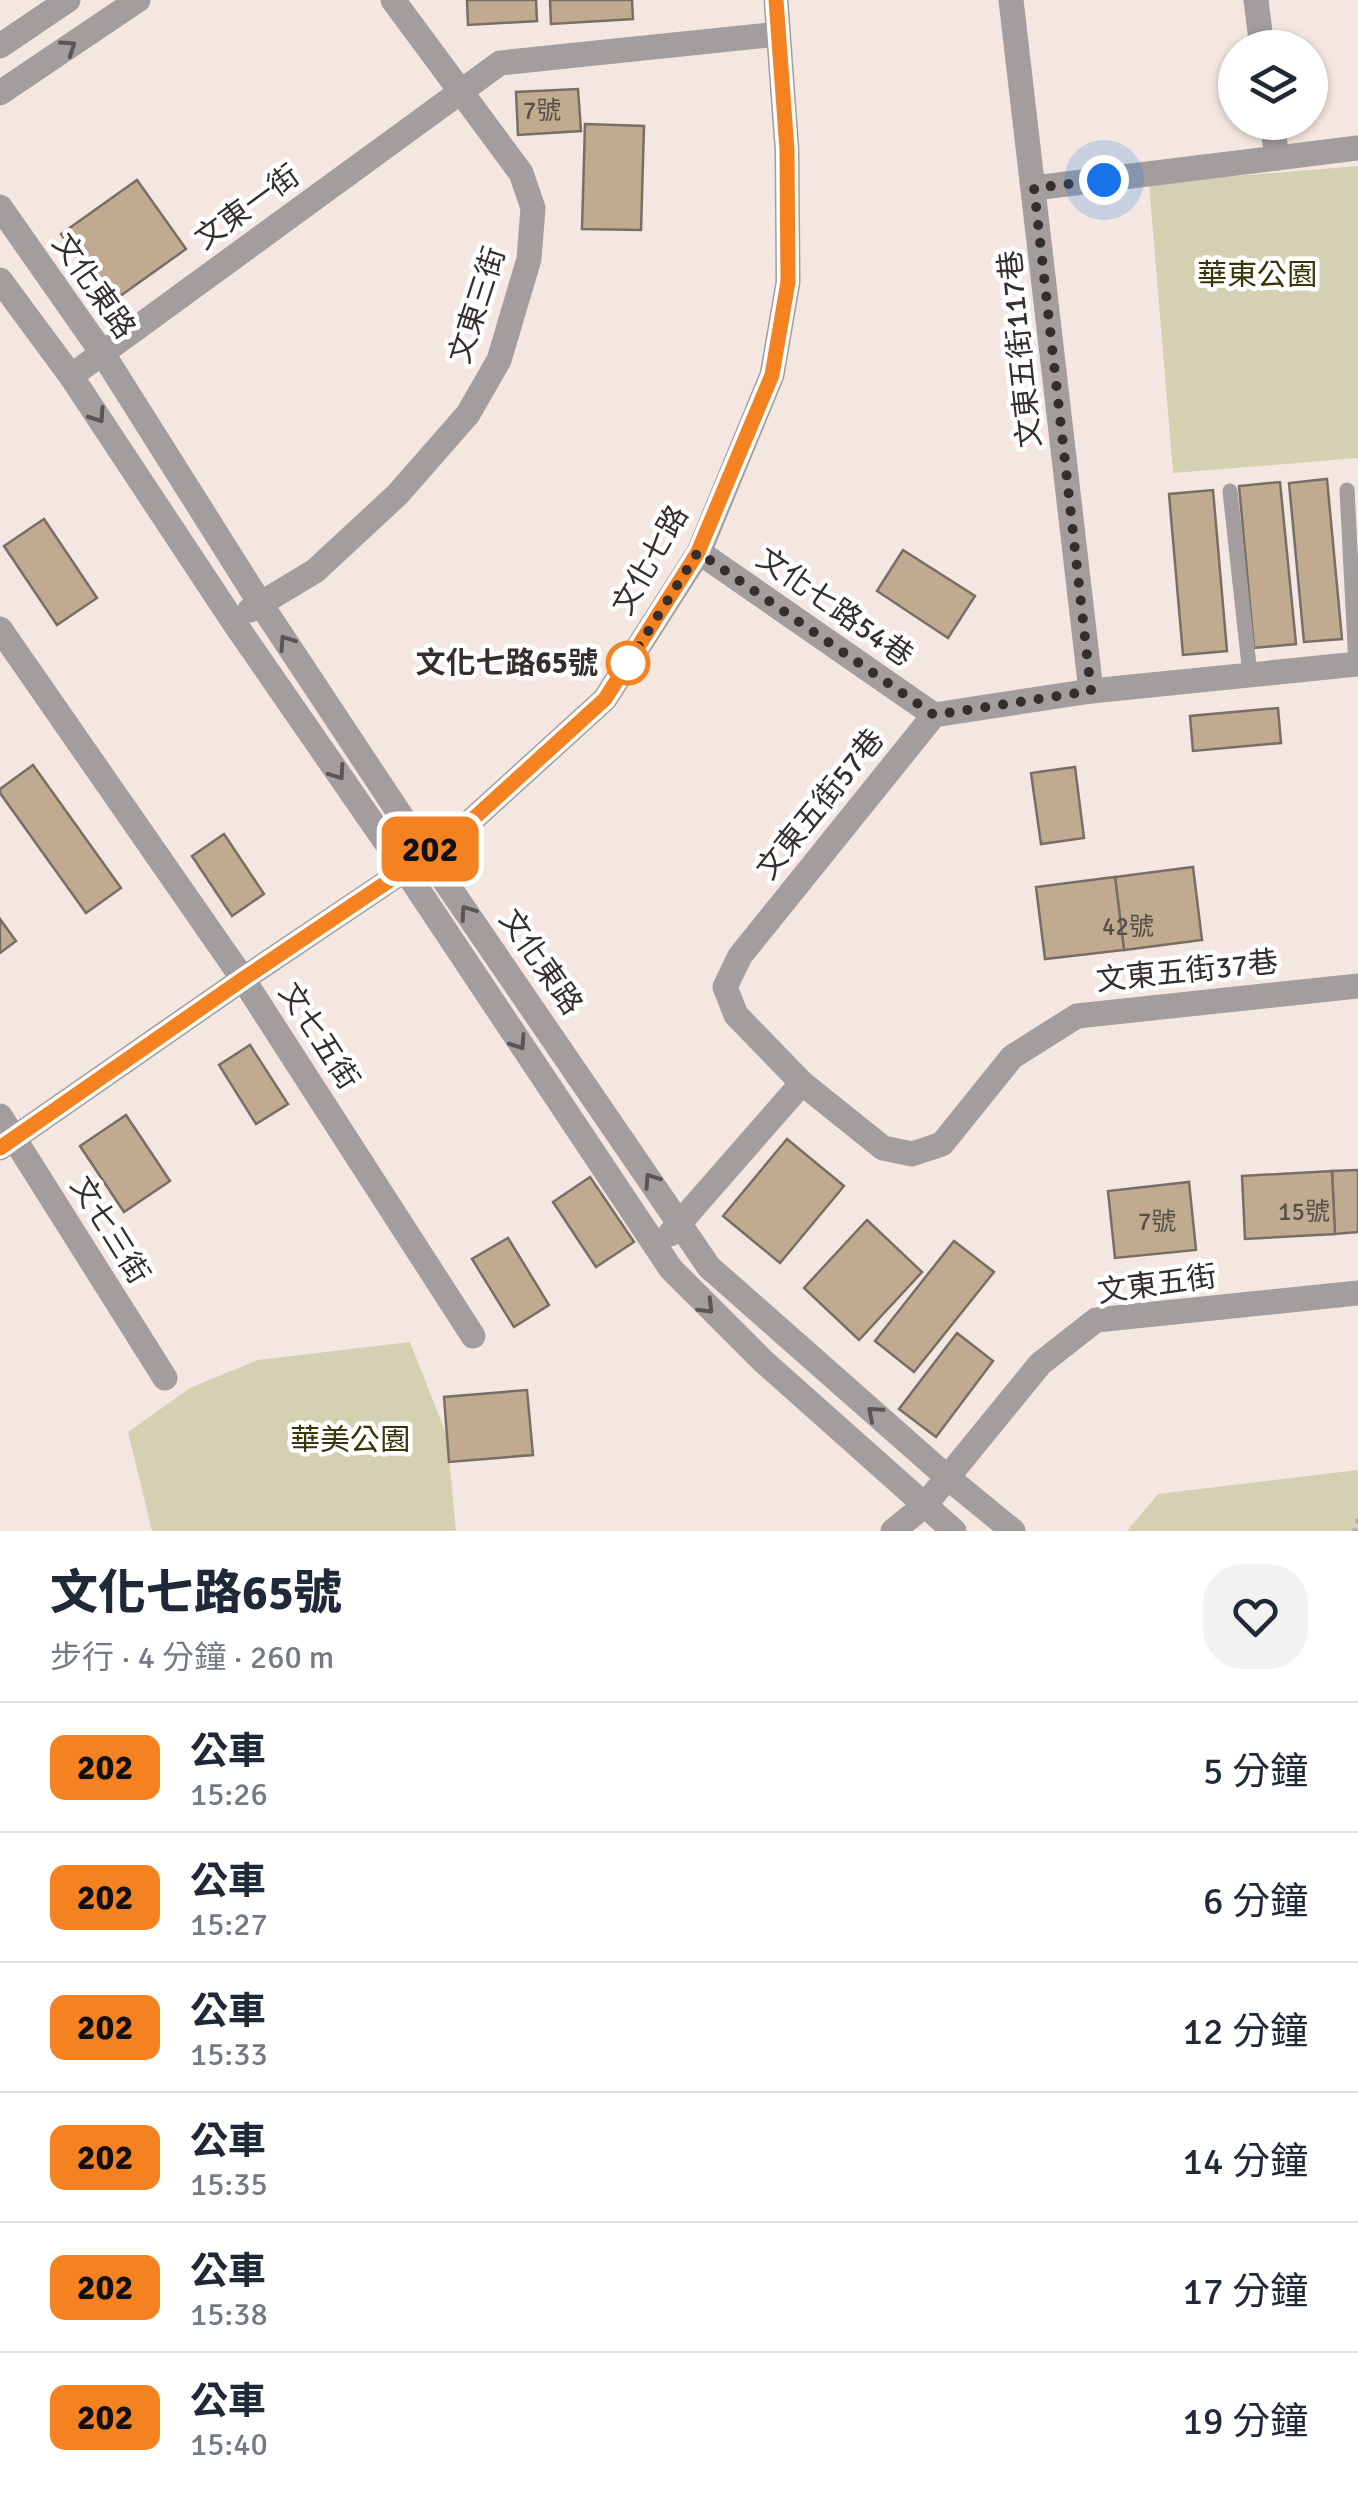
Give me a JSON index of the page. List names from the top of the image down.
{
  "streets": {
    "street": [
      "文東一街",
      "文化東路",
      "文東三街",
      "文東五街117巷",
      "文化七路",
      "文化七路54巷",
      "文東五街57巷",
      "文東五街37巷",
      "文七五街",
      "文七三街",
      "文東五街"
    ]
  },
  "crossings": [
    ["文東一街", "文化東路"],
    ["文東一街", "文東三街"],
    ["文東一街", "文化七路"],
    ["文化東路", "文東三街"],
    ["文化東路", "文化七路"],
    ["文化東路", "文東五街"],
    ["文化七路", "文化七路54巷"],
    ["文化七路", "文七五街"],
    ["文化七路", "文七三街"],
    ["文化七路54巷", "文東五街57巷"],
    ["文東五街57巷", "文東五街37巷"]
  ],
  "parks": ["華東公園", "華美公園"],
  "places": ["文化七路65號"],
  "lines": ["bus line 202"],
  "house_numbers": [
    "7號",
    "42號",
    "15號",
    "7號"
  ],
  "page": {
    "on_map": "202",
    "heading": ["文化七路65號", "步行 · 4 分鐘 · 260 m"],
    "list": [
      {
        "mark": "202",
        "name": "公車",
        "note": "15:26",
        "value": "5 分鐘"
      },
      {
        "mark": "202",
        "name": "公車",
        "note": "15:27",
        "value": "6 分鐘"
      },
      {
        "mark": "202",
        "name": "公車",
        "note": "15:33",
        "value": "12 分鐘"
      },
      {
        "mark": "202",
        "name": "公車",
        "note": "15:35",
        "value": "14 分鐘"
      },
      {
        "mark": "202",
        "name": "公車",
        "note": "15:38",
        "value": "17 分鐘"
      },
      {
        "mark": "202",
        "name": "公車",
        "note": "15:40",
        "value": "19 分鐘"
      }
    ]
  }
}
